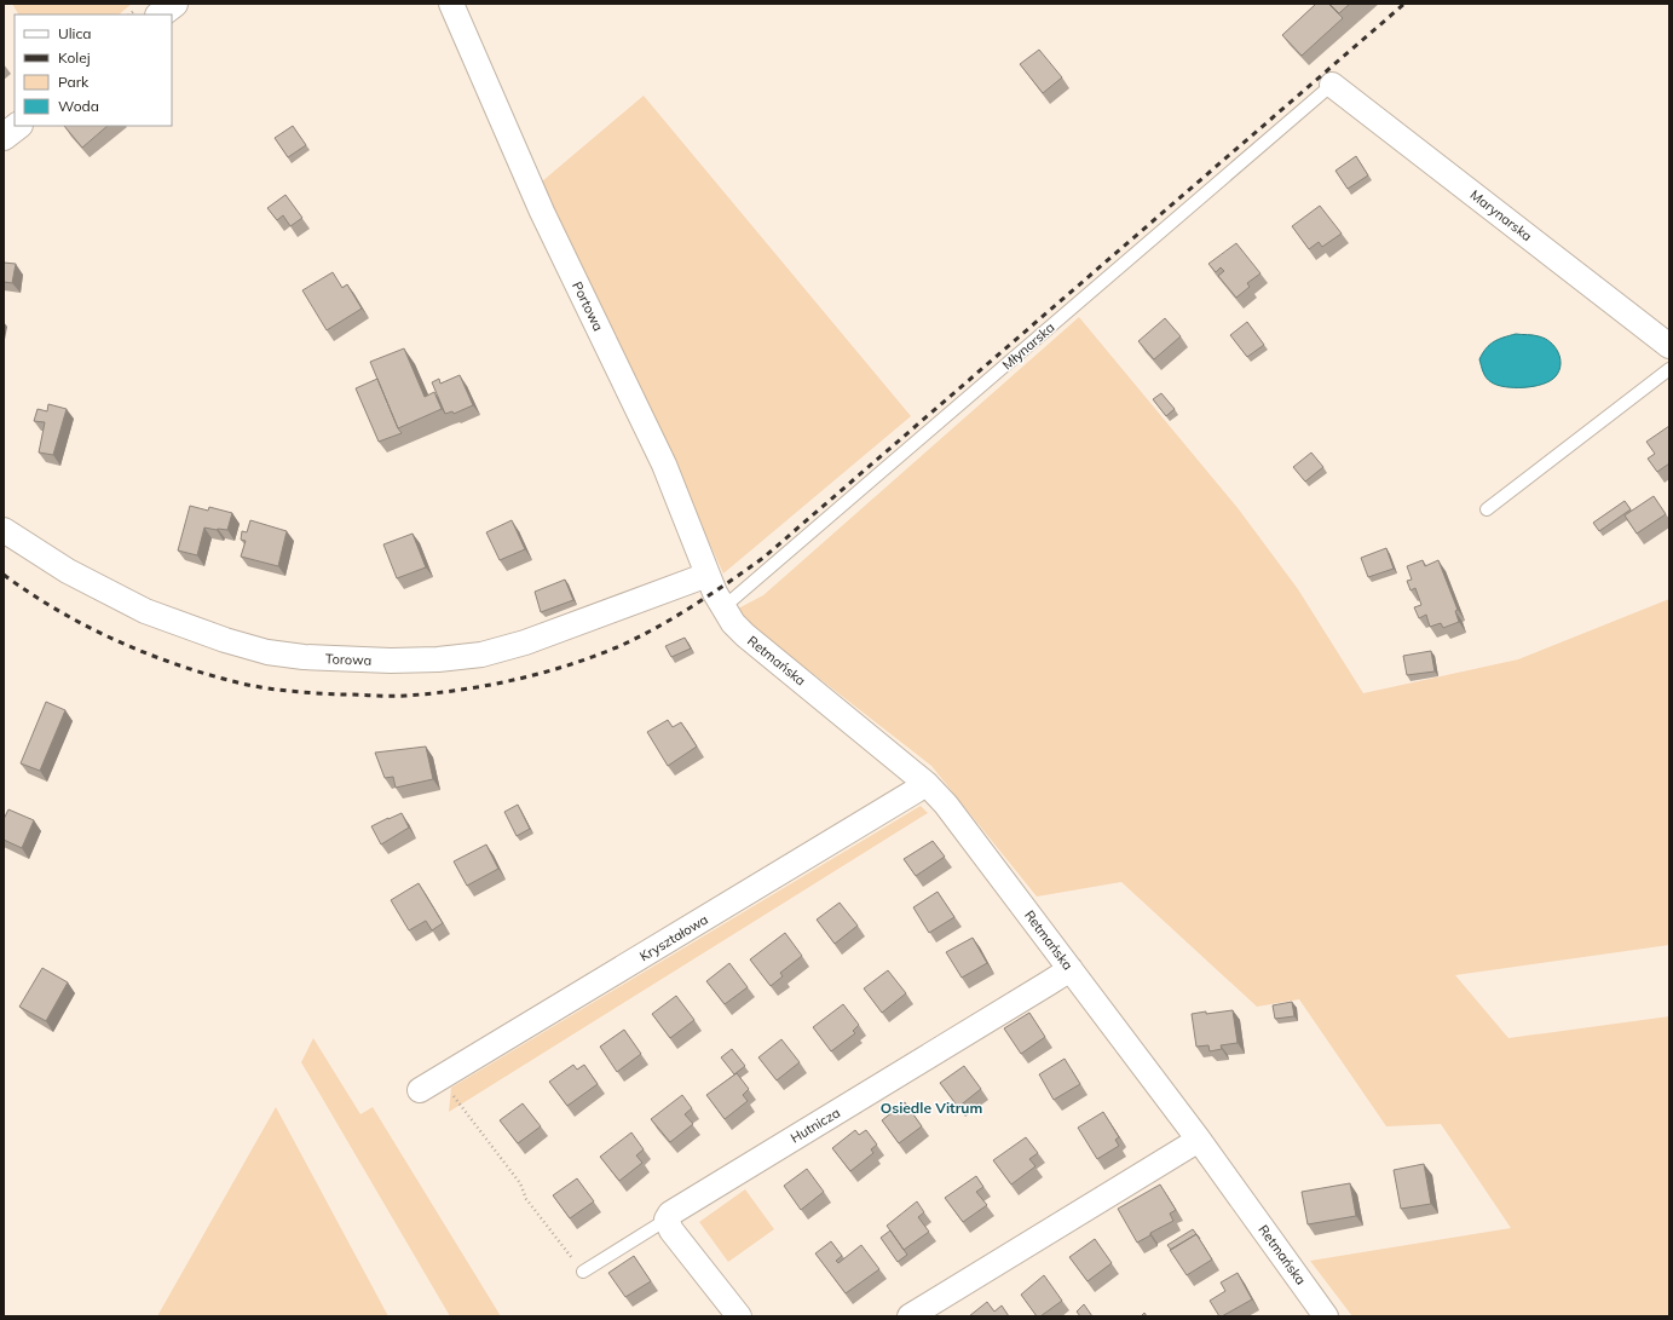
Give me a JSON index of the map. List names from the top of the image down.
{
  "streets": {
    "street": [
      "Marynarska",
      "Portowa",
      "Torowa",
      "Retmańska",
      "Kryształowa",
      "Hutnicza"
    ],
    "lane": ["Młynarska"]
  },
  "crossings": [
    ["Marynarska", "Młynarska"],
    ["Portowa", "Młynarska"],
    ["Portowa", "Torowa"],
    ["Portowa", "Retmańska"],
    ["Młynarska", "Retmańska"],
    ["Retmańska", "Kryształowa"],
    ["Retmańska", "Hutnicza"]
  ],
  "districts": ["Osiedle Vitrum"],
  "legend": [
    "Ulica",
    "Kolej",
    "Park",
    "Woda"
  ]
}
